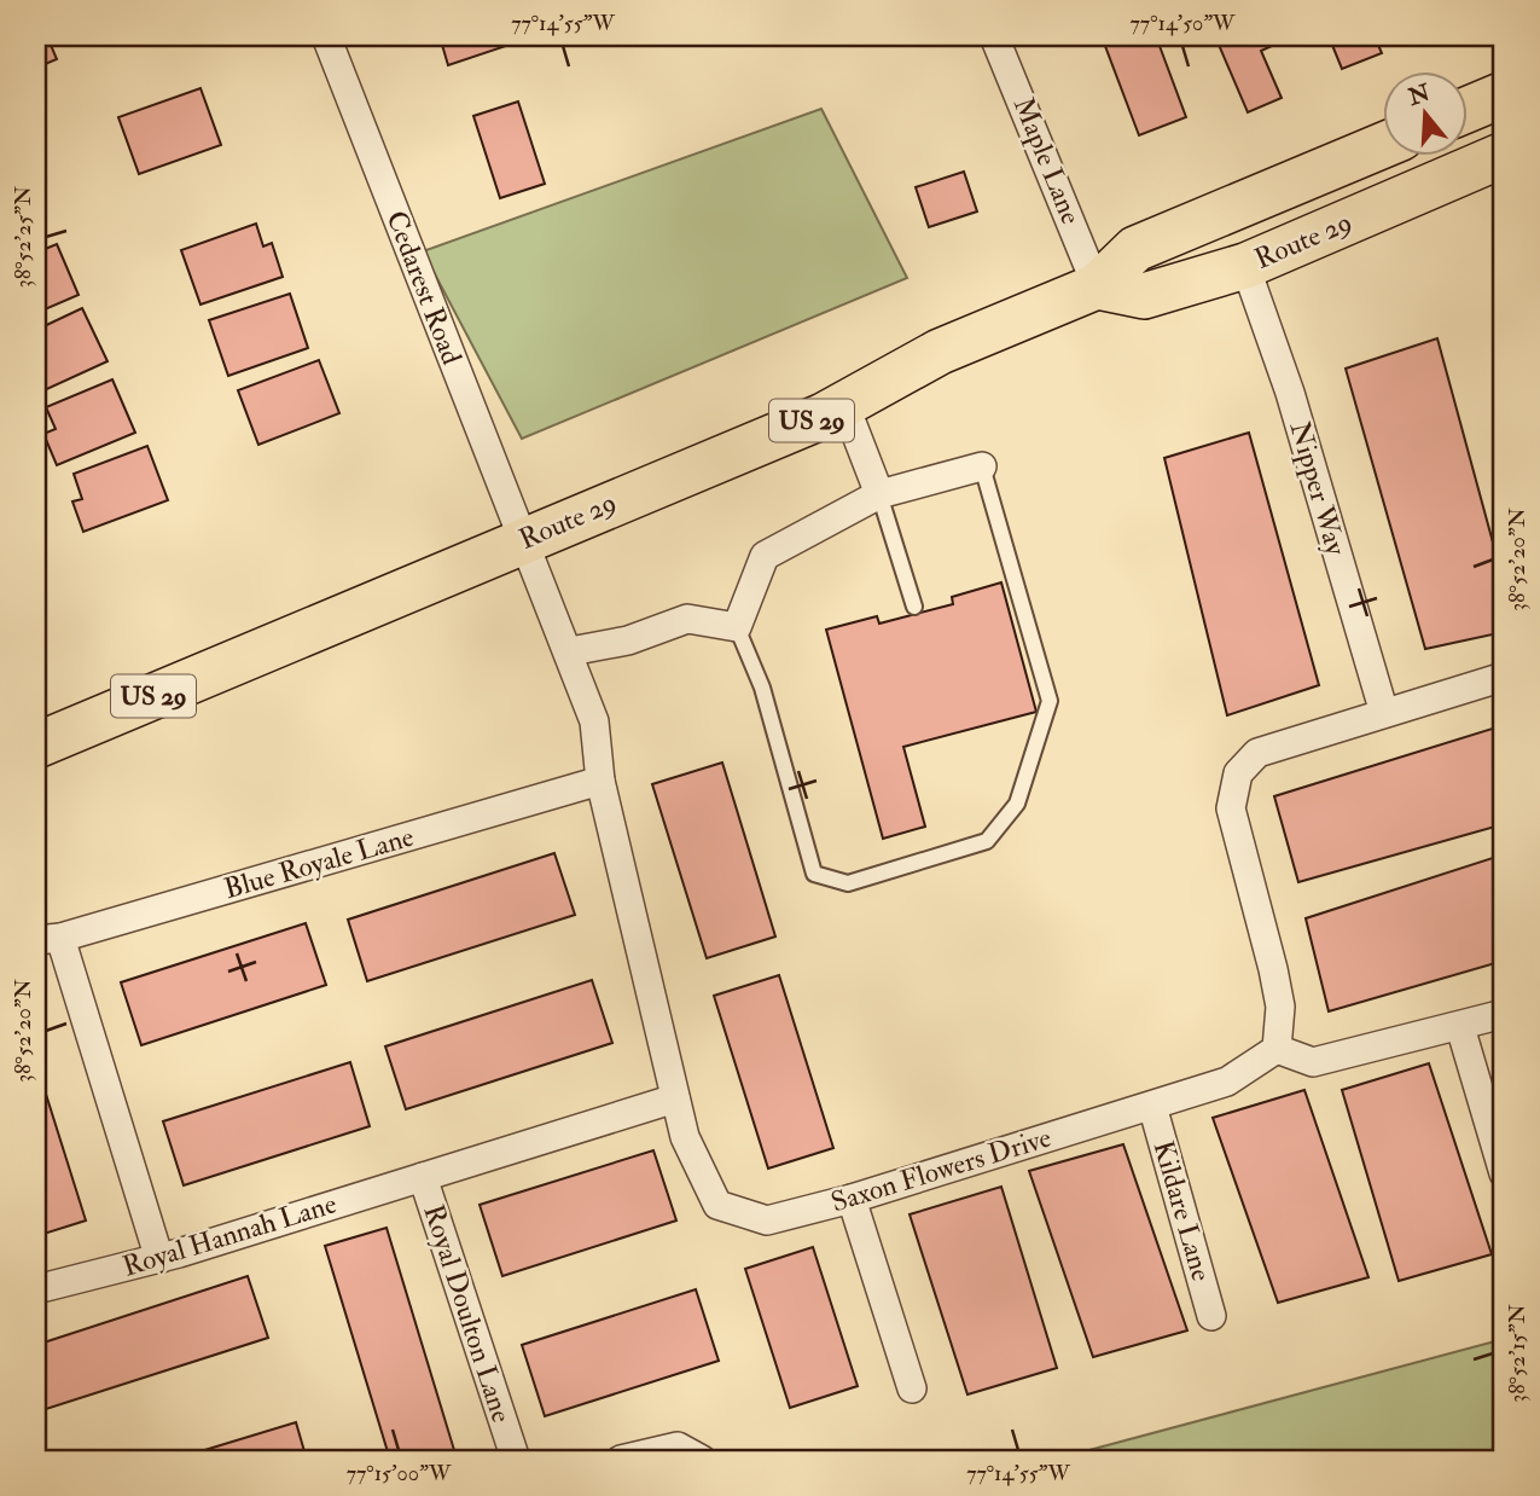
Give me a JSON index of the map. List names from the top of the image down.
{
  "streets": {
    "main road": ["Route 29", "US 29"],
    "street": [
      "Maple Lane",
      "Cedarest Road",
      "Nipper Way",
      "Blue Royale Lane",
      "Saxon Flowers Drive",
      "Kildare Lane",
      "Royal Hannah Lane",
      "Royal Doulton Lane"
    ]
  },
  "crossings": [
    ["Maple Lane", "Route 29"],
    ["Route 29", "Cedarest Road"],
    ["Route 29", "Nipper Way"],
    ["Route 29", "Saxon Flowers Drive"],
    ["Cedarest Road", "Saxon Flowers Drive"],
    ["Blue Royale Lane", "Saxon Flowers Drive"],
    ["Saxon Flowers Drive", "Kildare Lane"],
    ["Saxon Flowers Drive", "Royal Doulton Lane"],
    ["Royal Hannah Lane", "Royal Doulton Lane"]
  ],
  "north": "top",
  "coordinates": [
    "77°14'55\"W",
    "77°14'50\"W",
    "38°52'25\"N",
    "38°52'20\"N",
    "38°52'15\"N",
    "77°15'00\"W"
  ]
}
